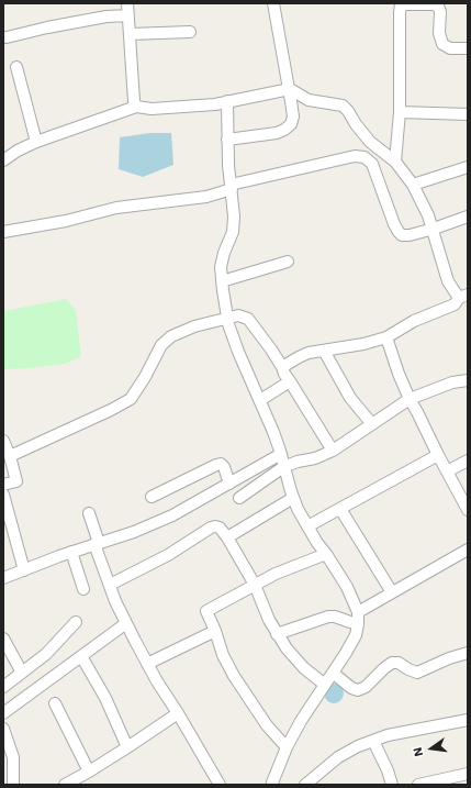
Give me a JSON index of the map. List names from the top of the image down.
{
  "north": "left"
}
